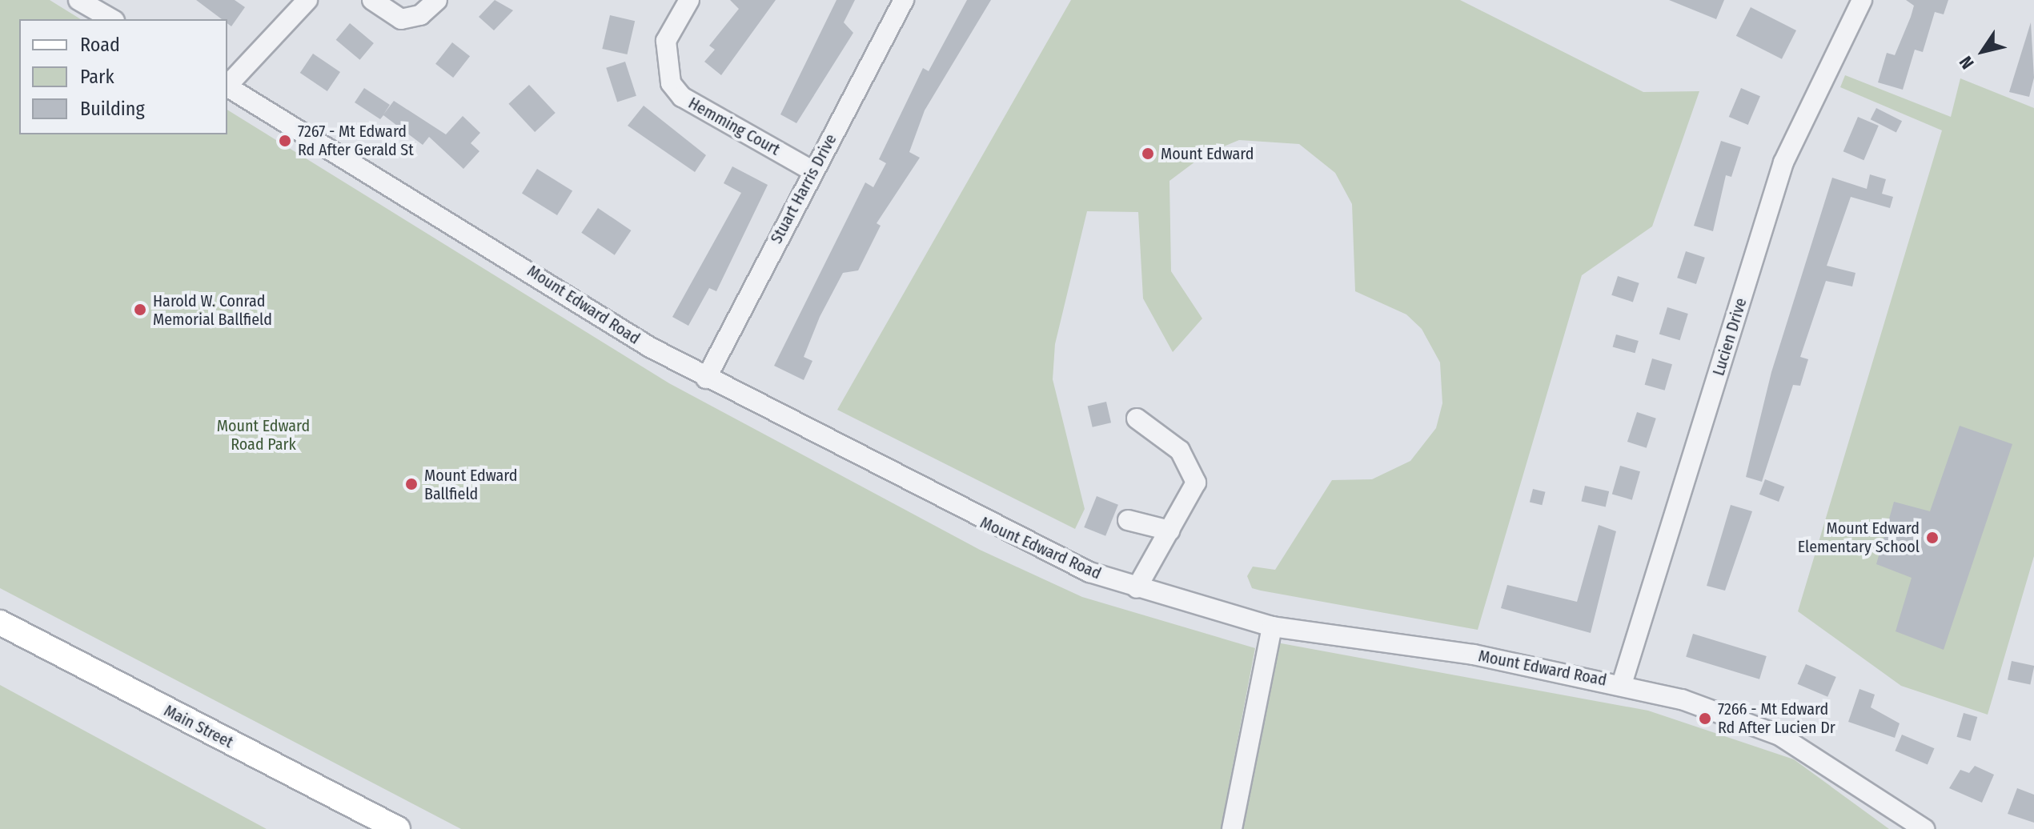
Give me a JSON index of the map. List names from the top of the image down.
{
  "streets": {
    "main road": ["Main Street"],
    "street": [
      "Hemming Court",
      "Stuart Harris Drive",
      "Mount Edward Road",
      "Lucien Drive"
    ]
  },
  "crossings": [
    ["Hemming Court", "Stuart Harris Drive"],
    ["Stuart Harris Drive", "Mount Edward Road"],
    ["Mount Edward Road", "Lucien Drive"]
  ],
  "parks": ["Mount Edward Road Park"],
  "places": [
    "7267 - Mt Edward Rd After Gerald St",
    "Mount Edward",
    "Harold W. Conrad Memorial Ballfield",
    "Mount Edward Ballfield",
    "Mount Edward Elementary School",
    "7266 - Mt Edward Rd After Lucien Dr"
  ],
  "legend": ["Road", "Park", "Building"],
  "north": "bottom left"
}
